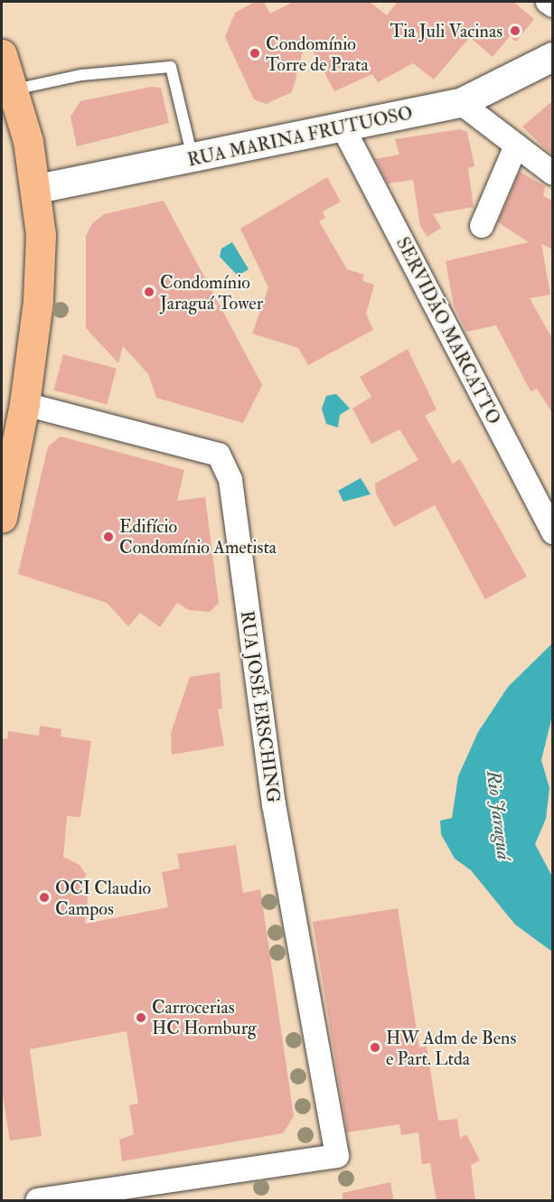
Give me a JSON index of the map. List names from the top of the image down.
{
  "streets": {
    "street": ["RUA MARINA FRUTUOSO", "SERVIDÃO MARCATTO", "RUA JOSÉ ERSCHING"]
  },
  "crossings": [
    ["RUA MARINA FRUTUOSO", "SERVIDÃO MARCATTO"]
  ],
  "water": ["Rio Jaraguá"],
  "places": [
    "Tia Juli Vacinas",
    "Condomínio Torre de Prata",
    "Condomínio Jaraguá Tower",
    "Edifício Condomínio Ametista",
    "OCI Claudio Campos",
    "Carrocerias HC Hornburg",
    "HW Adm de Bens e Part. Ltda"
  ]
}
